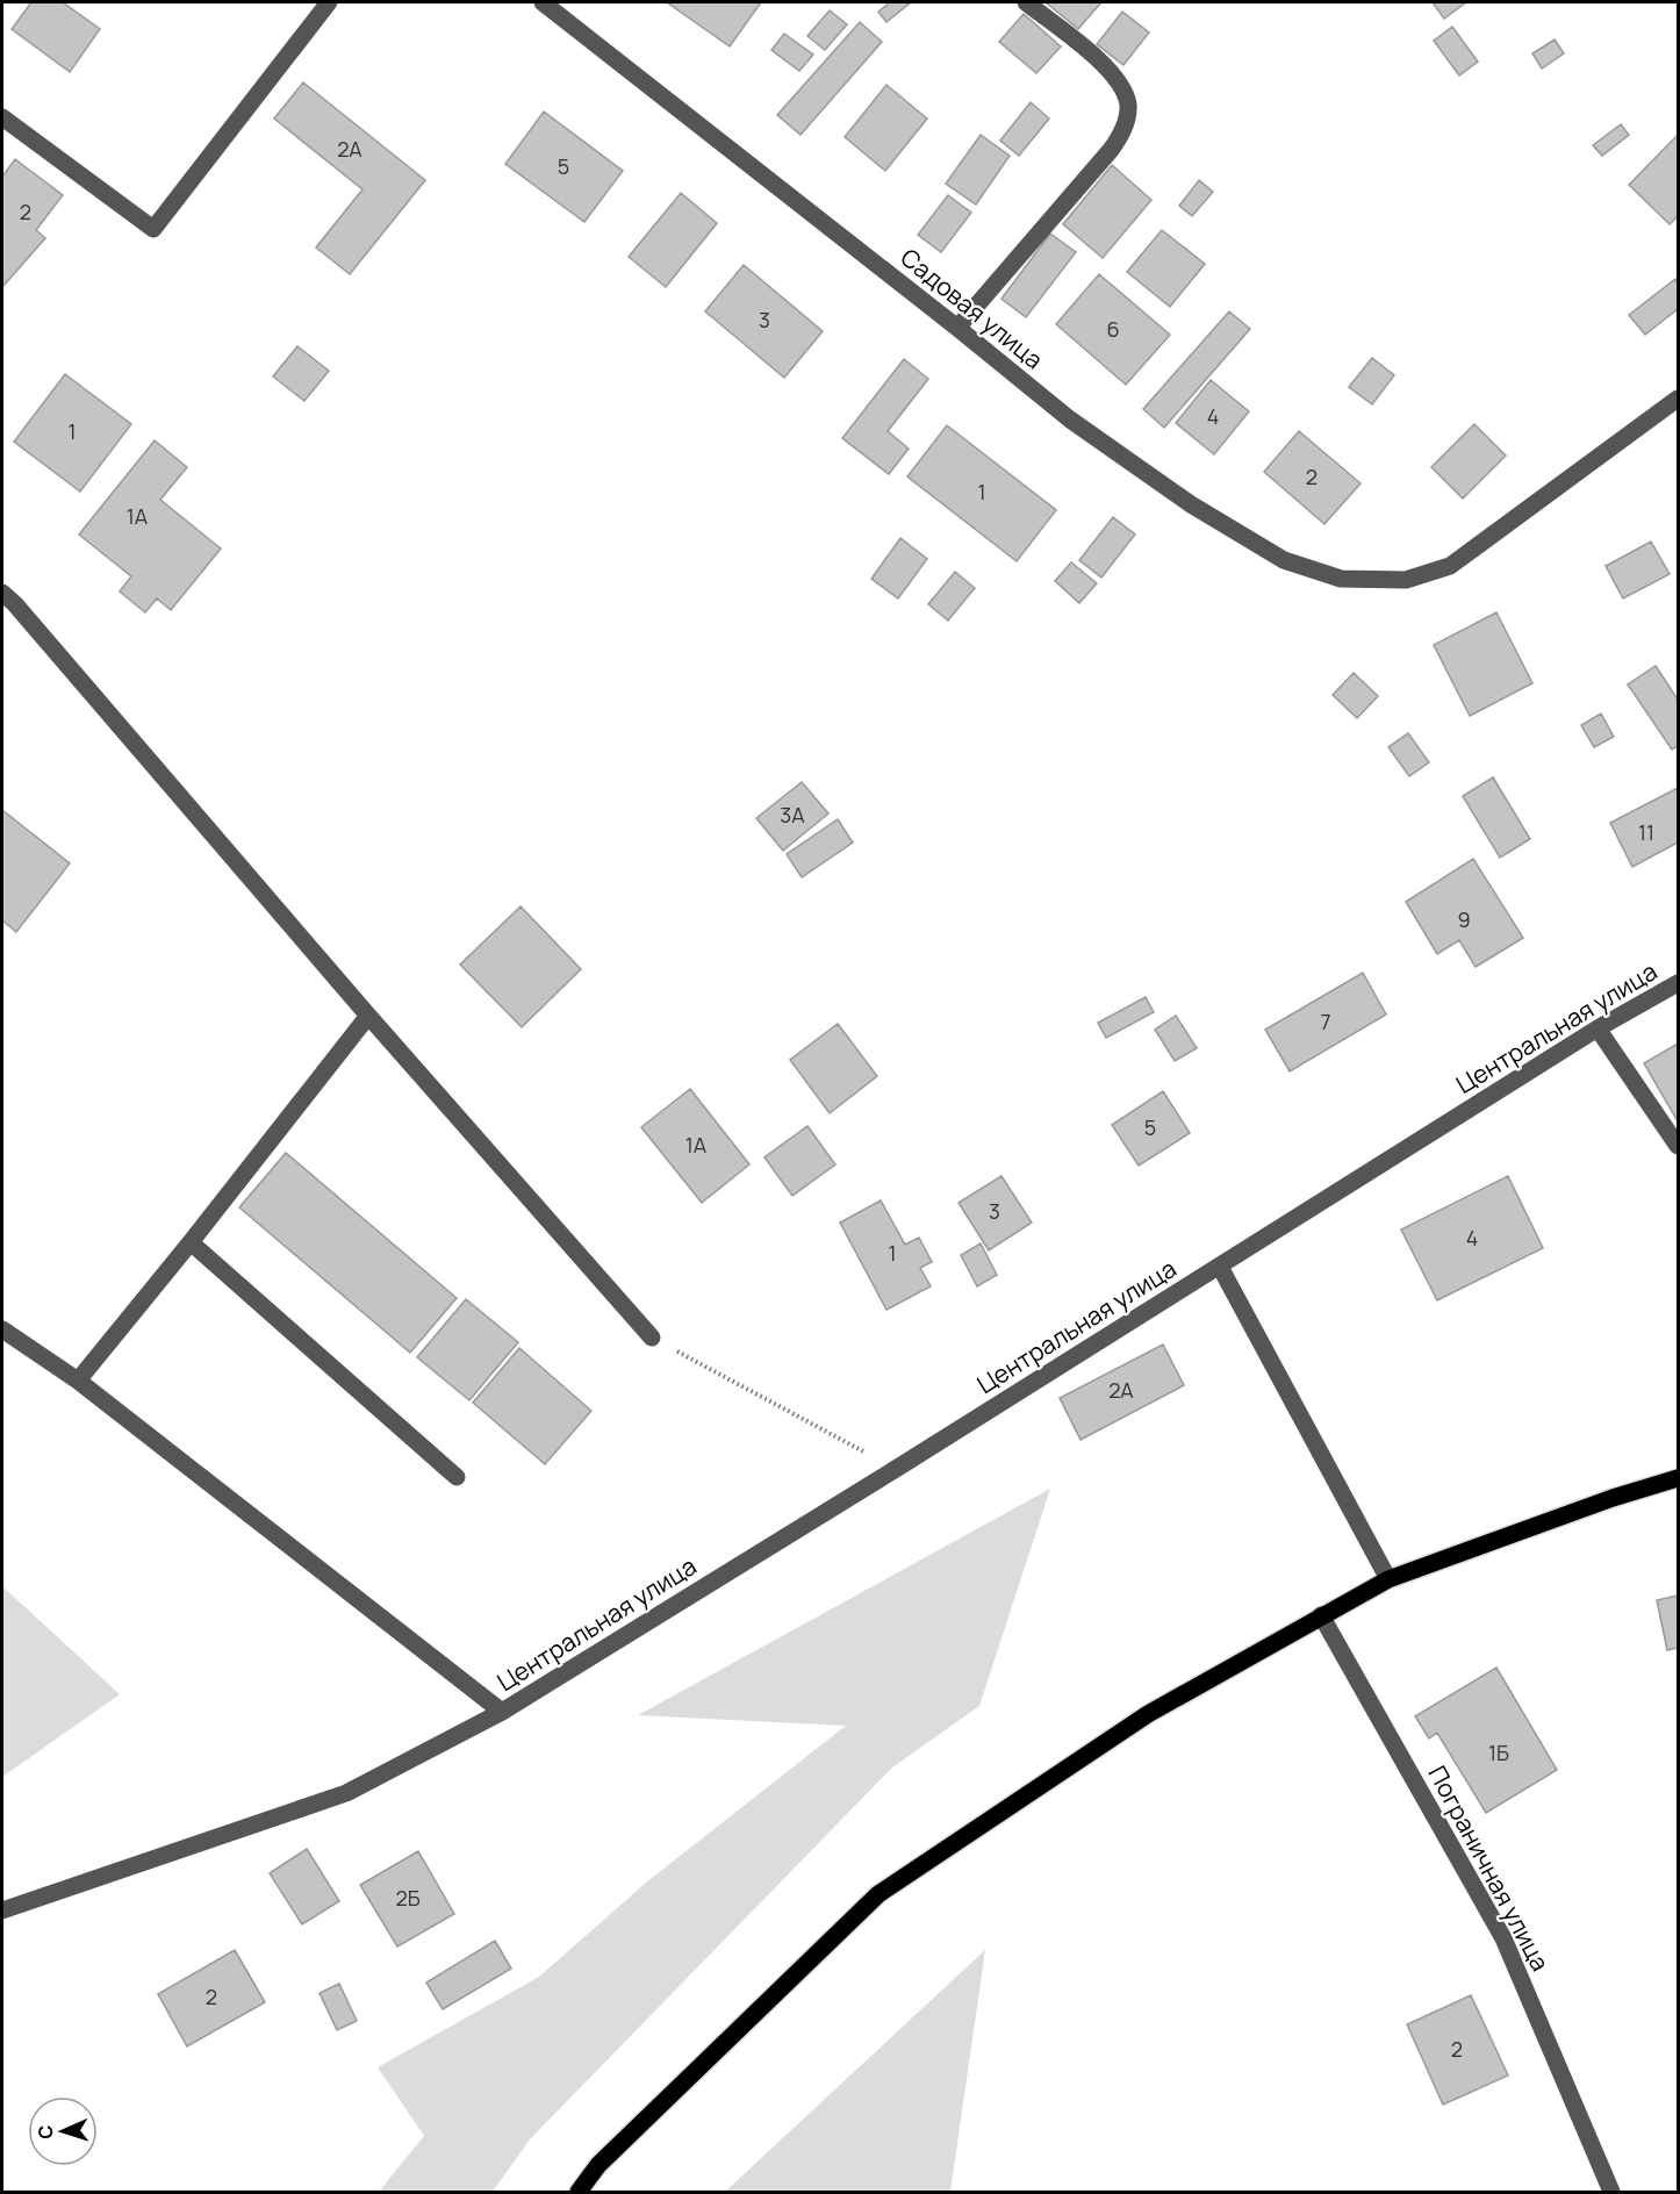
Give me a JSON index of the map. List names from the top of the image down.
{
  "streets": {
    "street": ["Садовая улица", "Центральная улица", "Пограничная улица"]
  },
  "house_numbers": [
    "2А",
    "5",
    "2",
    "3",
    "6",
    "4",
    "1",
    "2",
    "1",
    "1А",
    "3А",
    "11",
    "9",
    "7",
    "5",
    "1А",
    "3",
    "4",
    "1",
    "2А",
    "1Б",
    "2Б",
    "2",
    "2"
  ],
  "north": "left"
}
